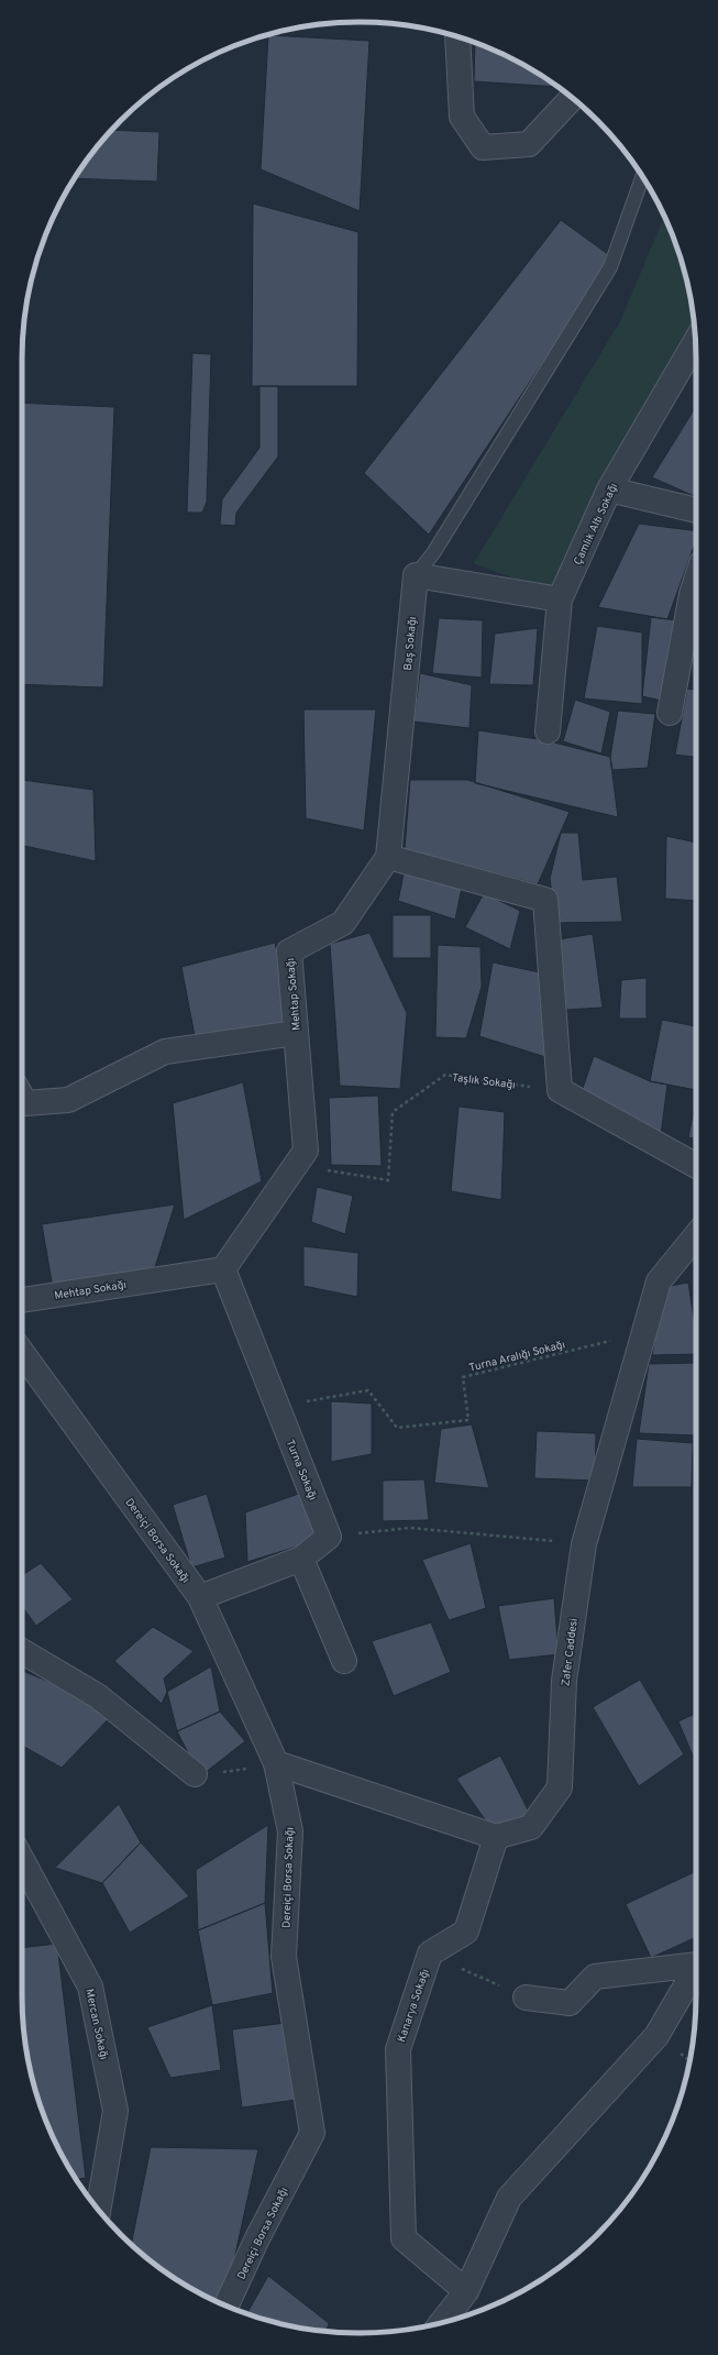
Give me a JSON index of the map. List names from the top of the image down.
{
  "streets": {
    "street": [
      "Çamlık Altı Sokağı",
      "Baş Sokağı",
      "Mehtap Sokağı",
      "Turna Sokağı",
      "Dereiçi Borsa Sokağı",
      "Zafer Caddesi",
      "Kanarya Sokağı",
      "Mercan Sokağı"
    ],
    "path": ["Taşlık Sokağı", "Turna Aralığı Sokağı"]
  },
  "crossings": [
    ["Baş Sokağı", "Mehtap Sokağı"],
    ["Mehtap Sokağı", "Taşlık Sokağı"],
    ["Mehtap Sokağı", "Turna Sokağı"],
    ["Turna Aralığı Sokağı", "Turna Sokağı"],
    ["Turna Aralığı Sokağı", "Zafer Caddesi"]
  ]
}
